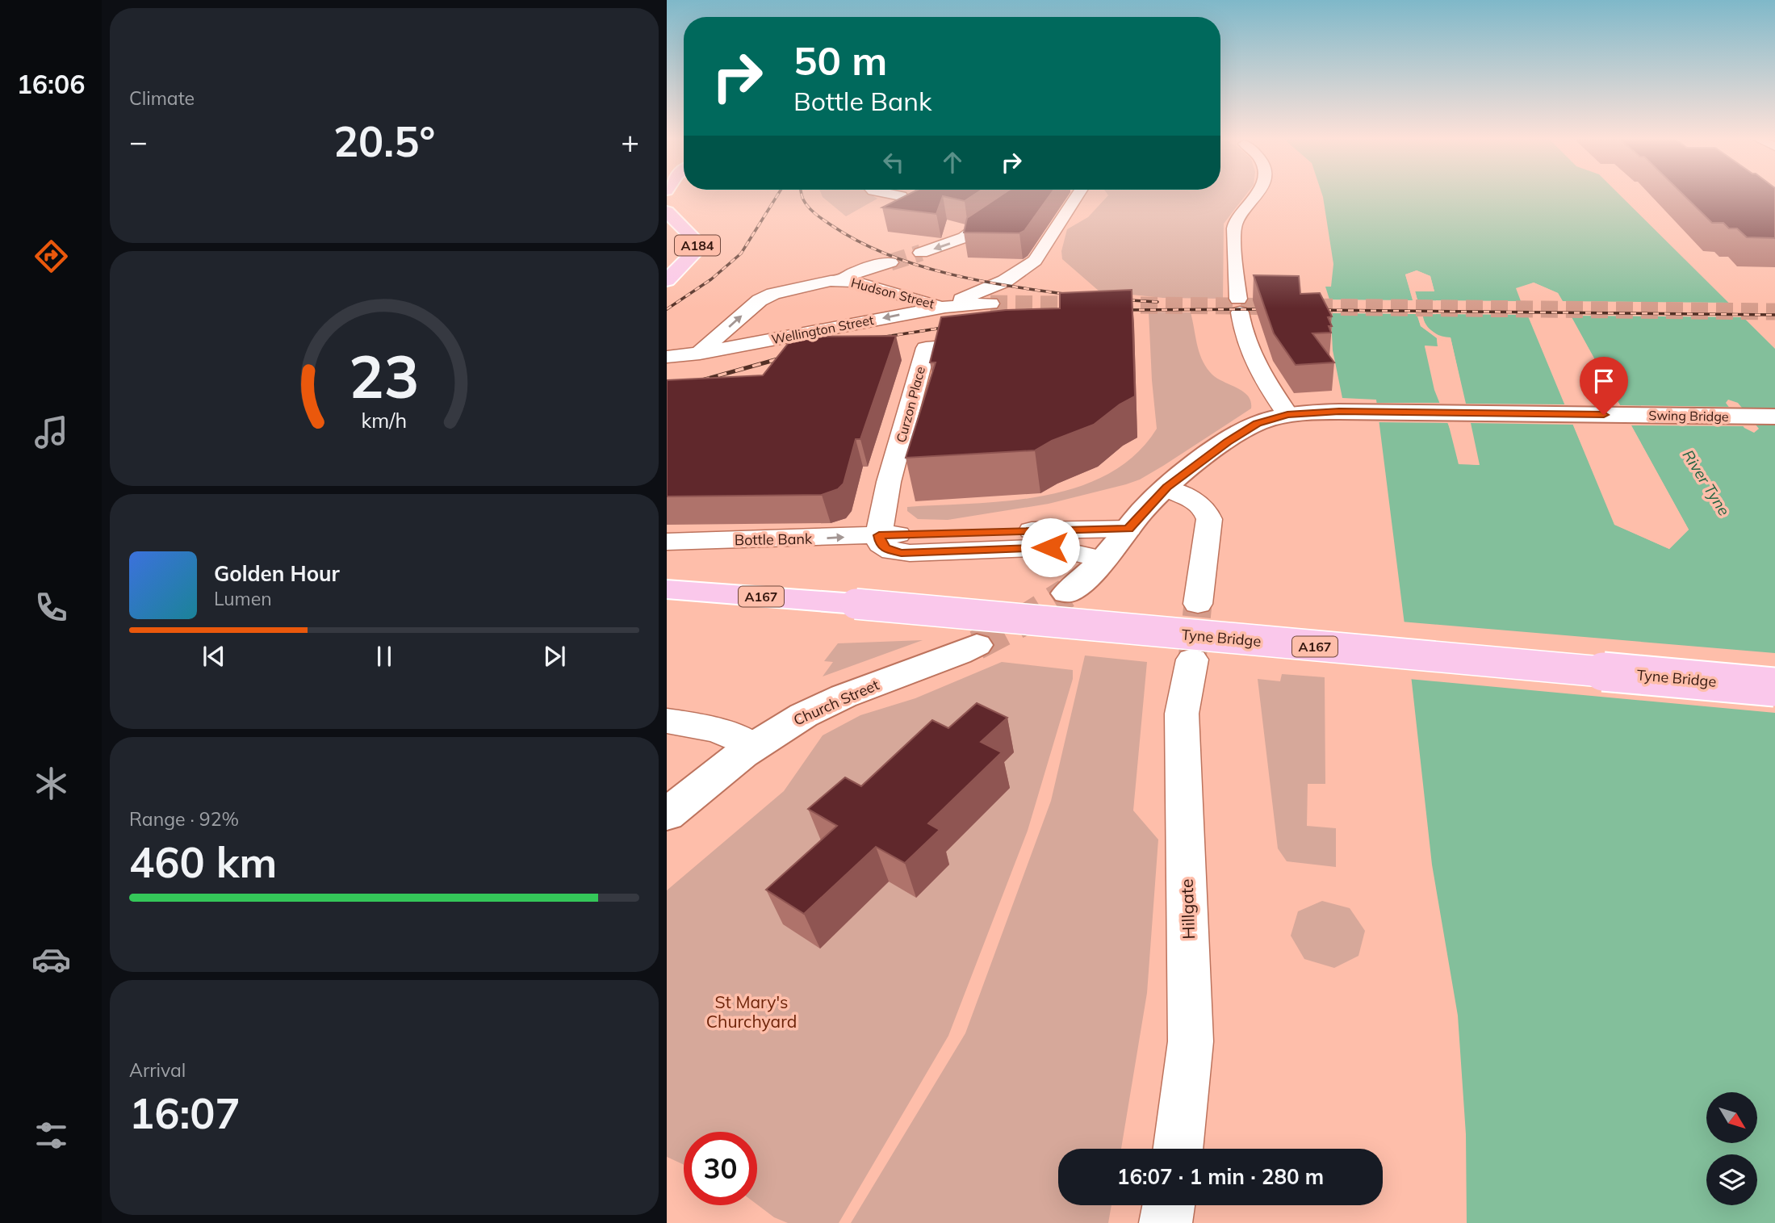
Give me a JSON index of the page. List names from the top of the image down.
{
  "streets": {
    "highway": ["A184", "A167", "Tyne Bridge"],
    "street": [
      "Hudson Street",
      "Wellington Street",
      "Curzon Place",
      "Swing Bridge",
      "Bottle Bank",
      "Church Street",
      "Hillgate"
    ]
  },
  "crossings": [
    ["Hudson Street", "Wellington Street"],
    ["Curzon Place", "Bottle Bank"]
  ],
  "one_way": ["Hudson Street"],
  "water": ["River Tyne"],
  "parks": ["St Mary's Churchyard"],
  "north": "bottom right",
  "page": {
    "tabs": "16:06",
    "tile": [
      "Climate",
      ["Range · 92%", "460 km"],
      ["Arrival", "16:07"]
    ],
    "turn": ["50 m", "Bottle Bank"],
    "heat": ["−", "20.5°", "+"],
    "song": ["Golden Hour", "Lumen"],
    "limit": "30",
    "trip": "16:07 · 1 min · 280 m",
    "gauge": ["23", "km/h"]
  }
}
